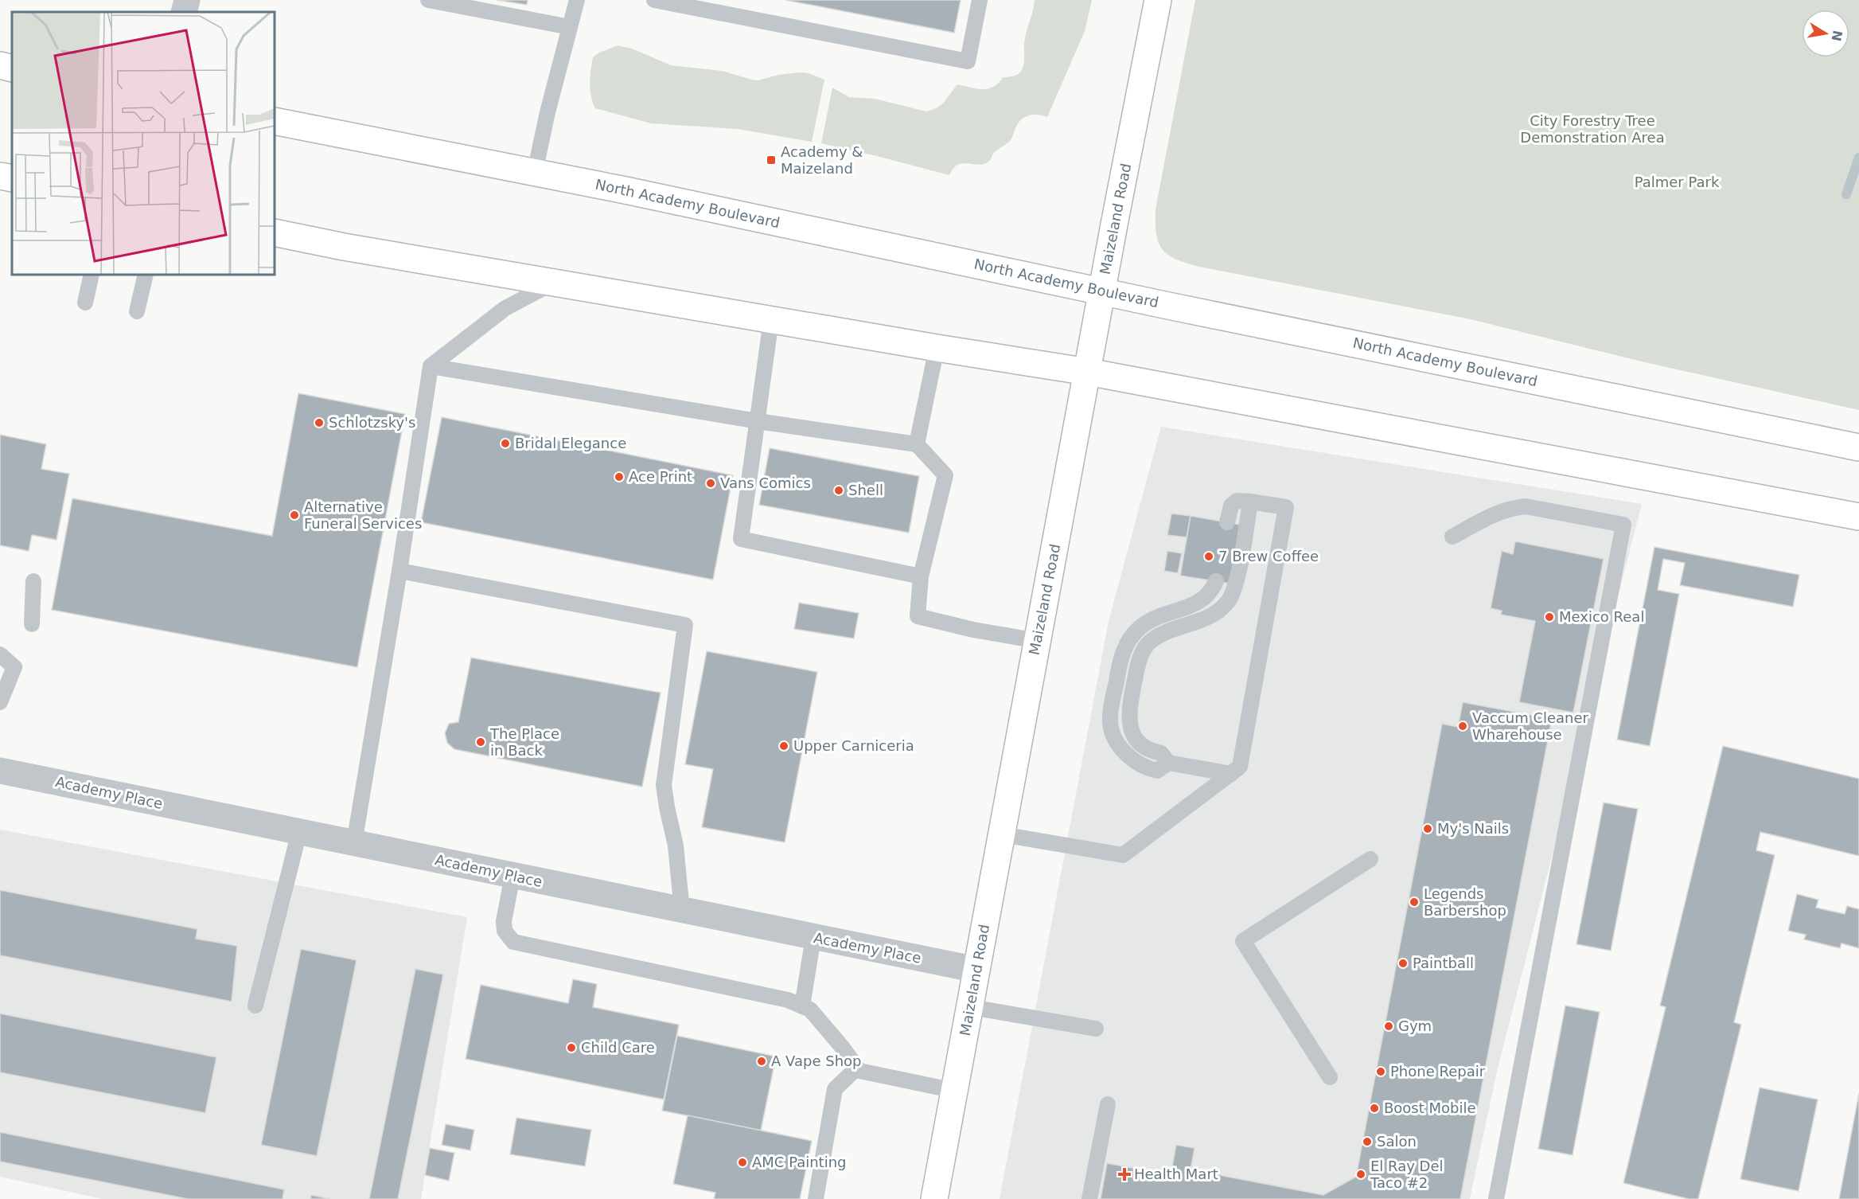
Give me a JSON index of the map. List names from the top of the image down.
{
  "streets": {
    "main road": ["North Academy Boulevard", "Maizeland Road"],
    "street": ["Academy Place"]
  },
  "crossings": [
    ["North Academy Boulevard", "Maizeland Road"],
    ["Maizeland Road", "Academy Place"]
  ],
  "parks": ["City Forestry Tree Demonstration Area", "Palmer Park"],
  "places": {
    "transit": ["Academy & Maizeland"],
    "other": [
      "Schlotzsky's",
      "Bridal Elegance",
      "Ace Print",
      "Vans Comics",
      "Shell",
      "Alternative Funeral Services",
      "7 Brew Coffee",
      "Mexico Real",
      "Vaccum Cleaner Wharehouse",
      "The Place in Back",
      "Upper Carniceria",
      "My's Nails",
      "Legends Barbershop",
      "Paintball",
      "Gym",
      "Child Care",
      "A Vape Shop",
      "Phone Repair",
      "Boost Mobile",
      "Salon",
      "AMC Painting",
      "El Ray Del Taco #2"
    ],
    "health": ["Health Mart"]
  },
  "north": "right"
}
